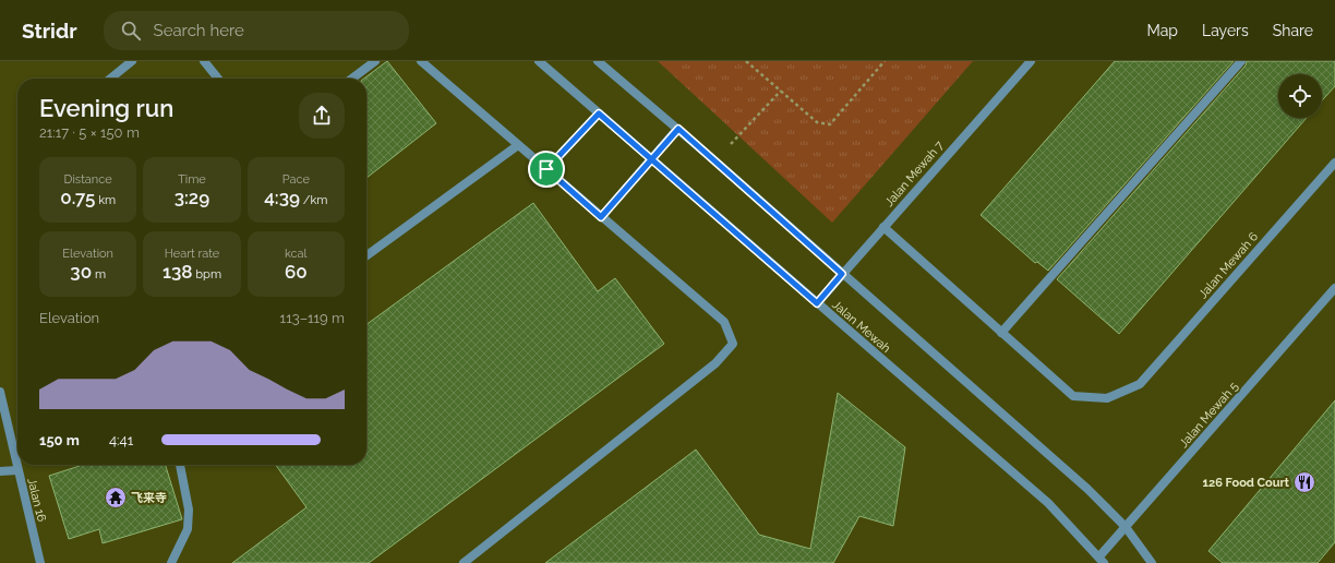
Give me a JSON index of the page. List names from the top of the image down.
{
  "streets": {
    "street": [
      "Jalan Mewah 7",
      "Jalan Mewah 6",
      "Jalan Mewah",
      "Jalan Mewah 5",
      "Jalan 16"
    ]
  },
  "crossings": [
    ["Jalan Mewah 7", "Jalan Mewah"],
    ["Jalan Mewah", "Jalan Mewah 5"]
  ],
  "places": {
    "restaurant": ["126 Food Court"],
    "temple": ["飞来寺"]
  },
  "page": {
    "header": "Stridr",
    "search": "Search here",
    "nav": ["Map", "Layers", "Share"],
    "heading": ["Evening run", "21:17 · 5 × 150 m"],
    "stats": [
      ["Distance", "0.75 km"],
      ["Time", "3:29"],
      ["Pace", "4:39 /km"],
      ["Elevation", "30 m"],
      ["Heart rate", "138 bpm"],
      ["kcal", "60"]
    ],
    "chart": ["Elevation", "113–119 m"],
    "list": [
      {
        "name": "150 m",
        "note": "4:41"
      }
    ]
  }
}
